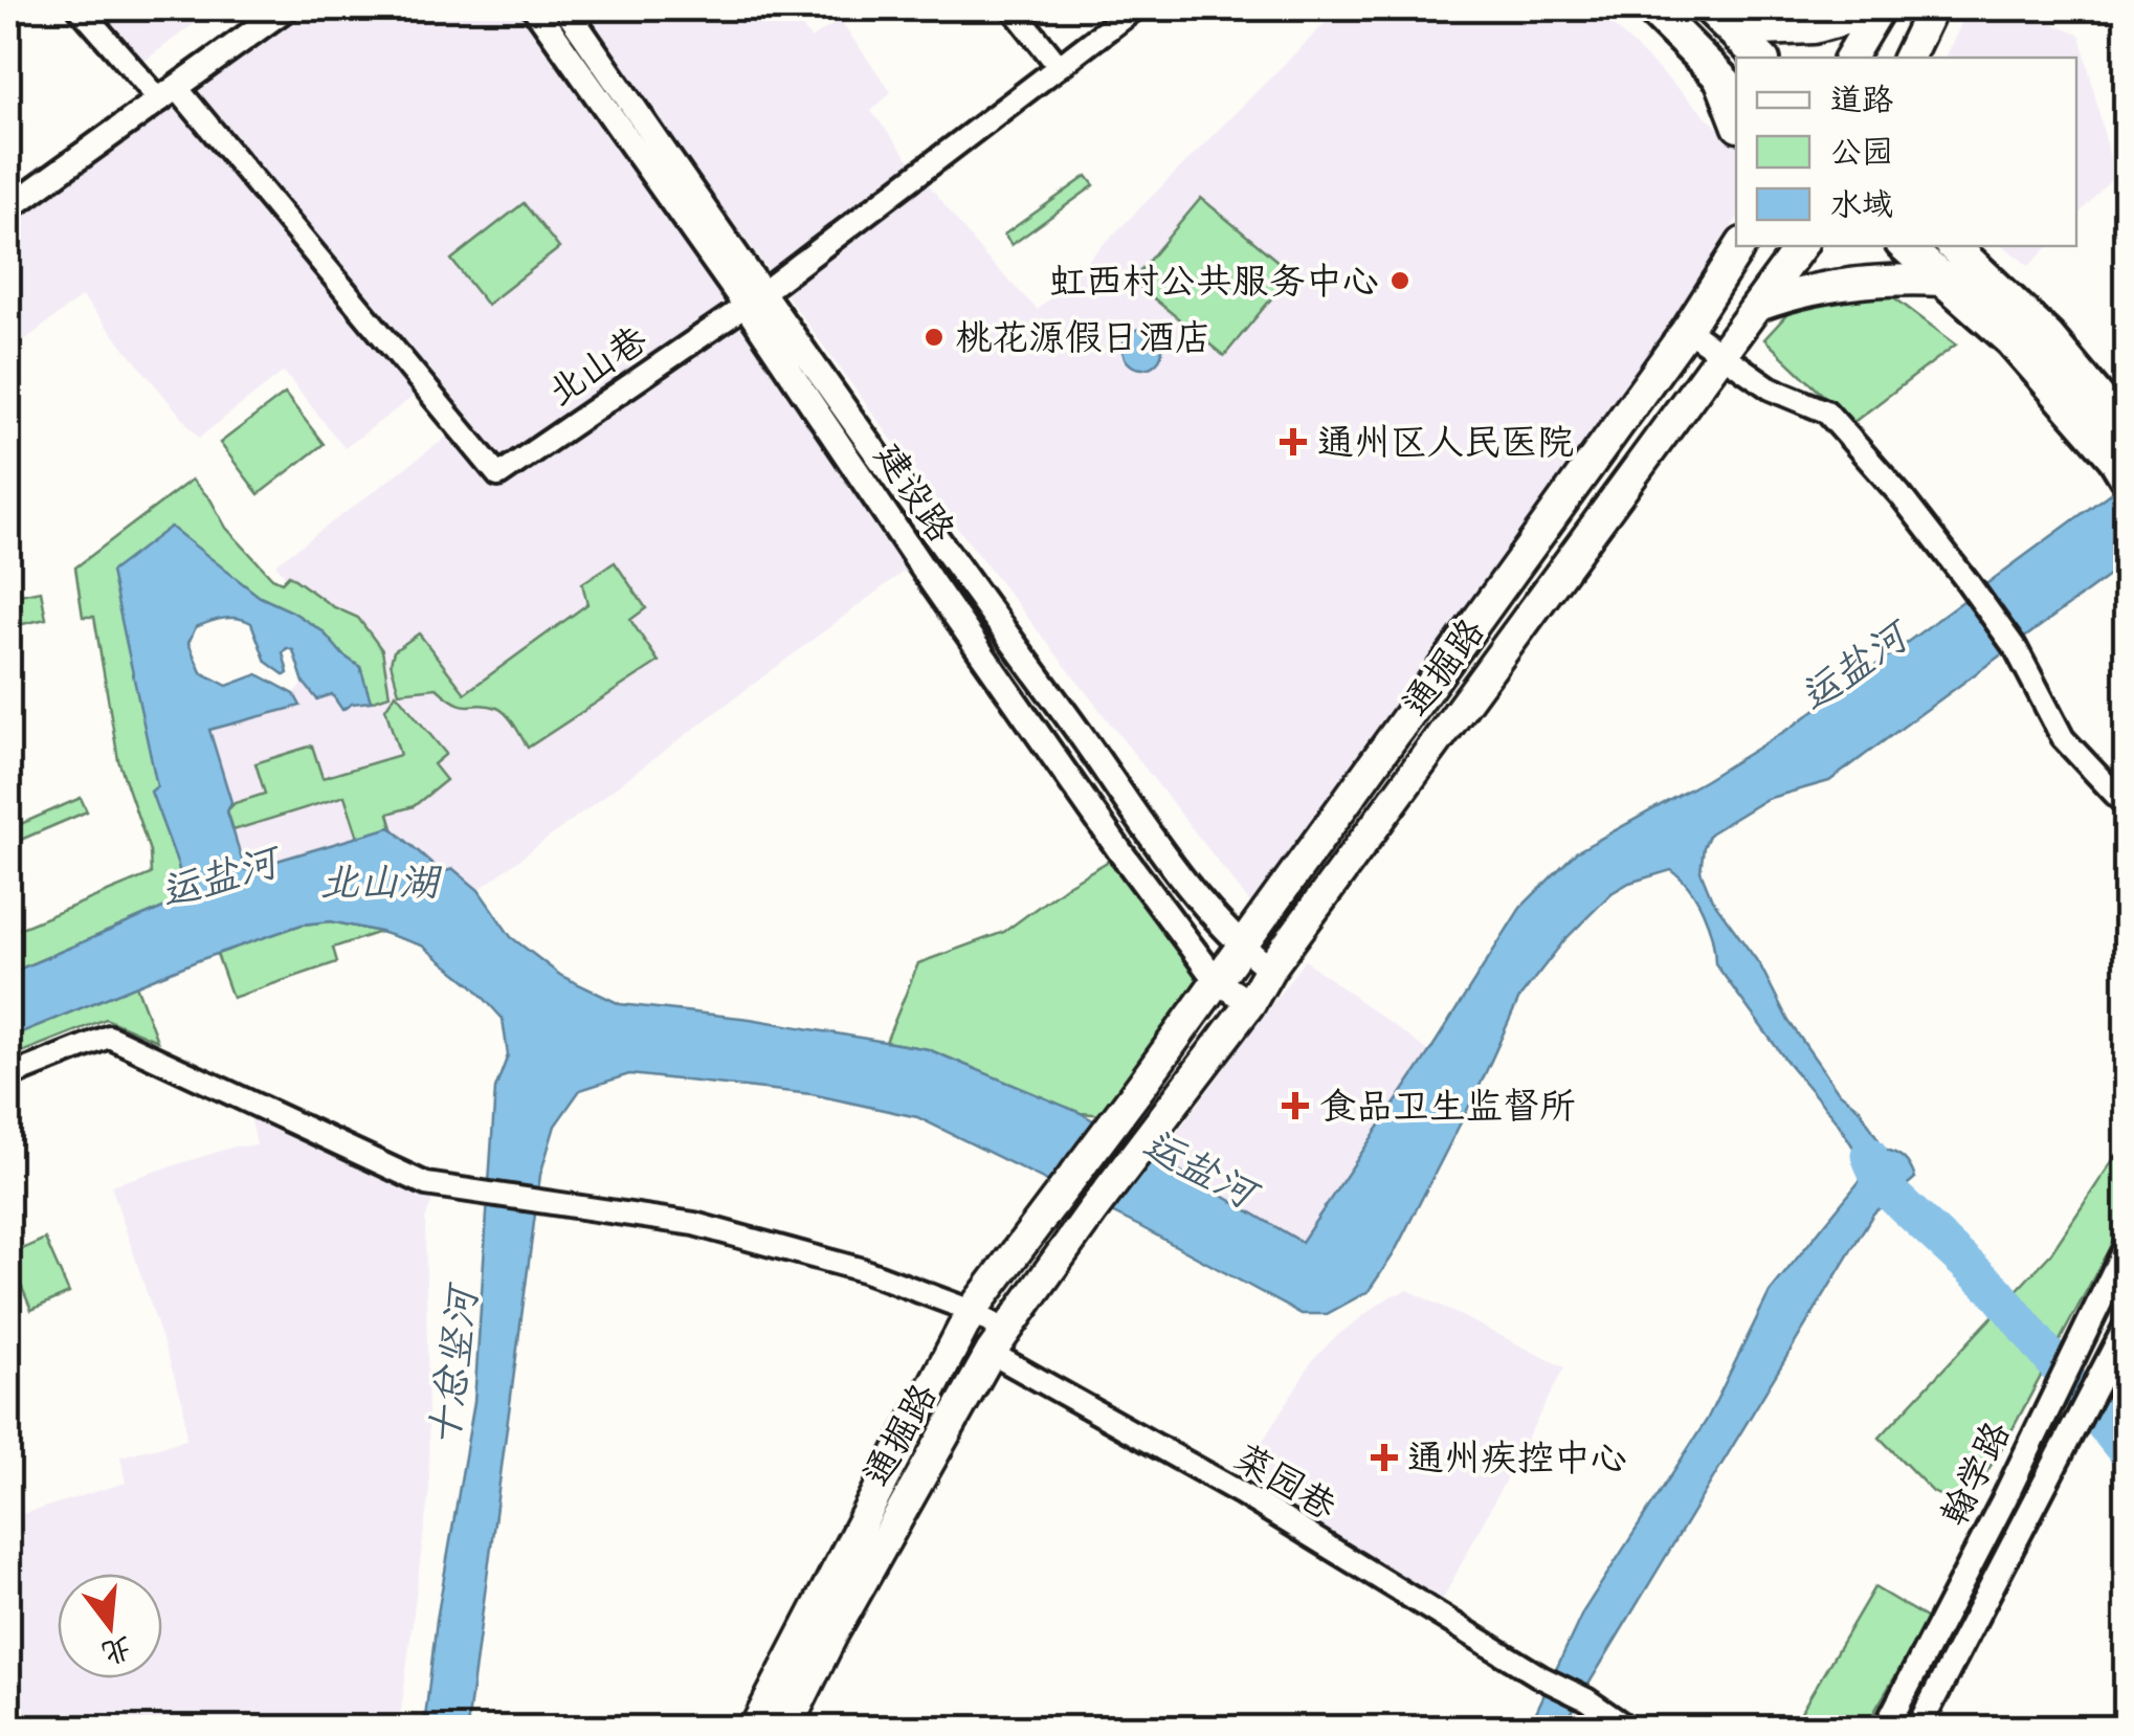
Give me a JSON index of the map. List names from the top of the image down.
{
  "streets": {
    "main road": ["通掘路"],
    "street": [
      "北山巷",
      "建设路",
      "翰学路",
      "菜园巷"
    ]
  },
  "crossings": [
    ["北山巷", "建设路"],
    ["建设路", "通掘路"],
    ["通掘路", "菜园巷"]
  ],
  "water": ["运盐河", "北山湖", "十总竖河"],
  "places": {
    "other": ["虹西村公共服务中心", "桃花源假日酒店"],
    "health": ["通州区人民医院", "食品卫生监督所", "通州疾控中心"]
  },
  "legend": ["道路", "公园", "水域"],
  "north": "bottom"
}
